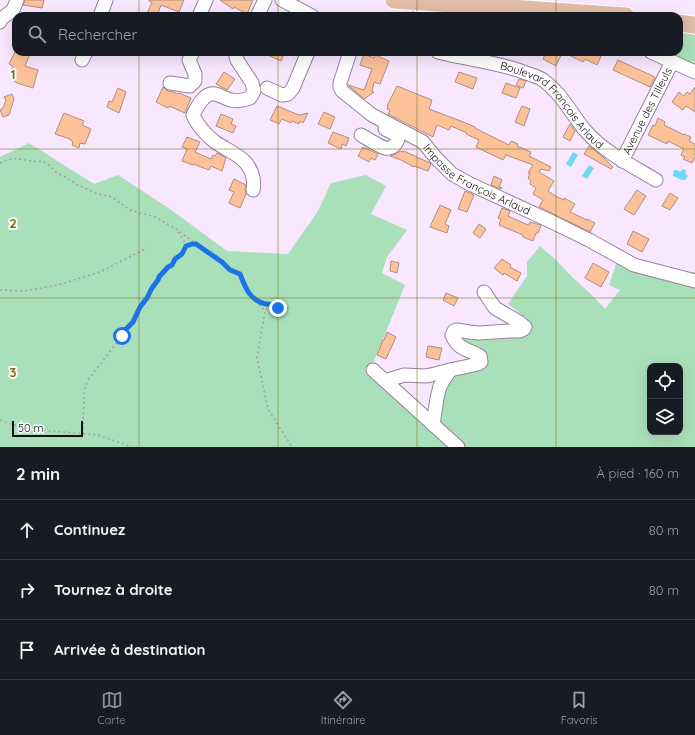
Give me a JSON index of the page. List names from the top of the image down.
{
  "streets": {
    "street": ["Boulevard François Arlaud", "Avenue des Tilleuls", "Impasse François Arlaud"]
  },
  "crossings": [
    ["Boulevard François Arlaud", "Avenue des Tilleuls"]
  ],
  "scale_bar": "50 m",
  "page": {
    "search": "Rechercher",
    "scale": "50 m",
    "heading": ["2 min", "À pied · 160 m"],
    "list": [
      ["Continuez", "80 m"],
      ["Tournez à droite", "80 m"],
      "Arrivée à destination"
    ],
    "nav": ["Carte", "Itinéraire", "Favoris"]
  },
  "grid": {
    "rows": ["1", "2", "3"]
  }
}
